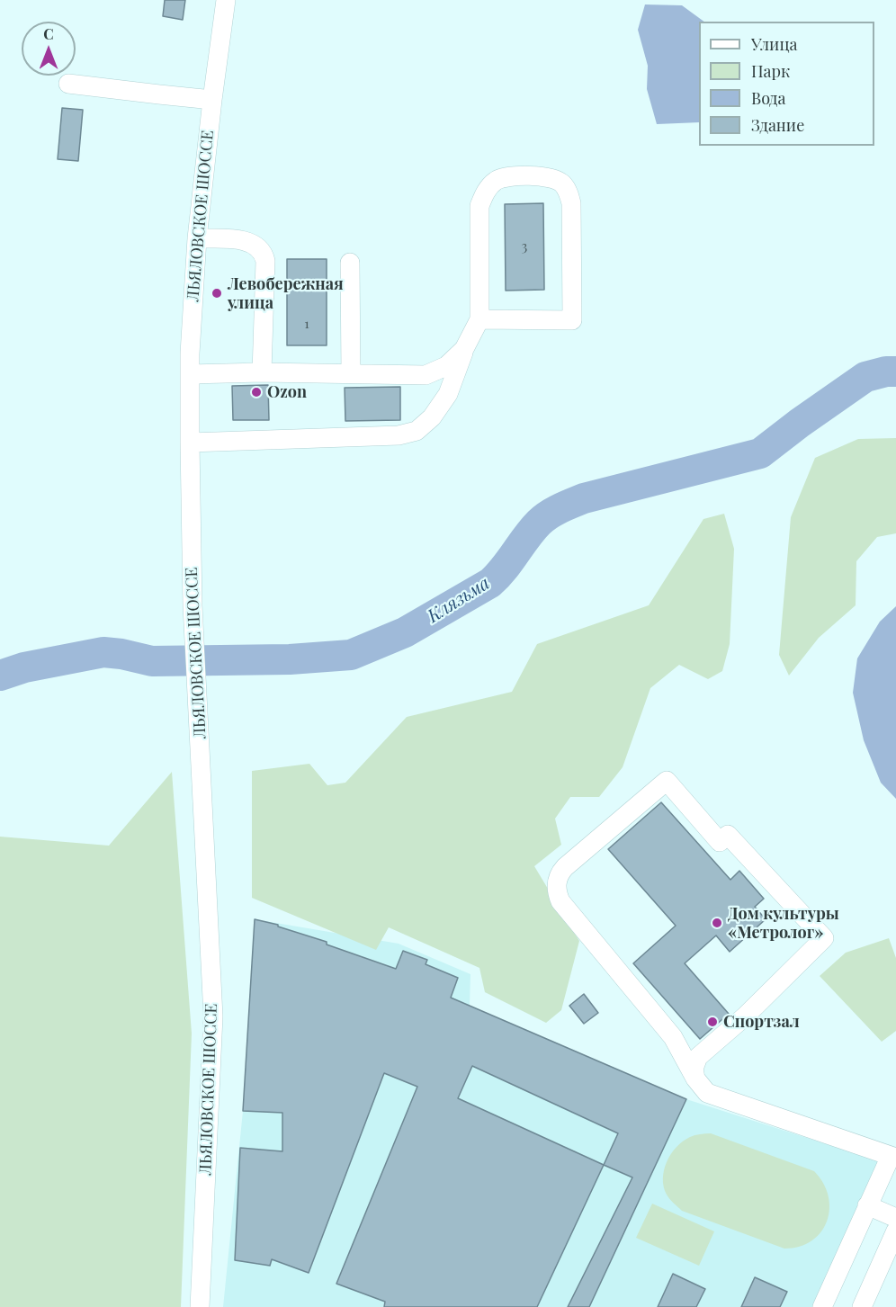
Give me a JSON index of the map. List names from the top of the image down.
{
  "streets": {
    "street": ["ЛЬЯЛОВСКОЕ ШОССЕ"]
  },
  "water": ["Клязьма"],
  "places": [
    "Левобережная улица",
    "Ozon",
    "Дом культуры «Метролог»",
    "Спортзал"
  ],
  "house_numbers": ["3", "1"],
  "legend": [
    "Улица",
    "Парк",
    "Вода",
    "Здание"
  ],
  "north": "top"
}
